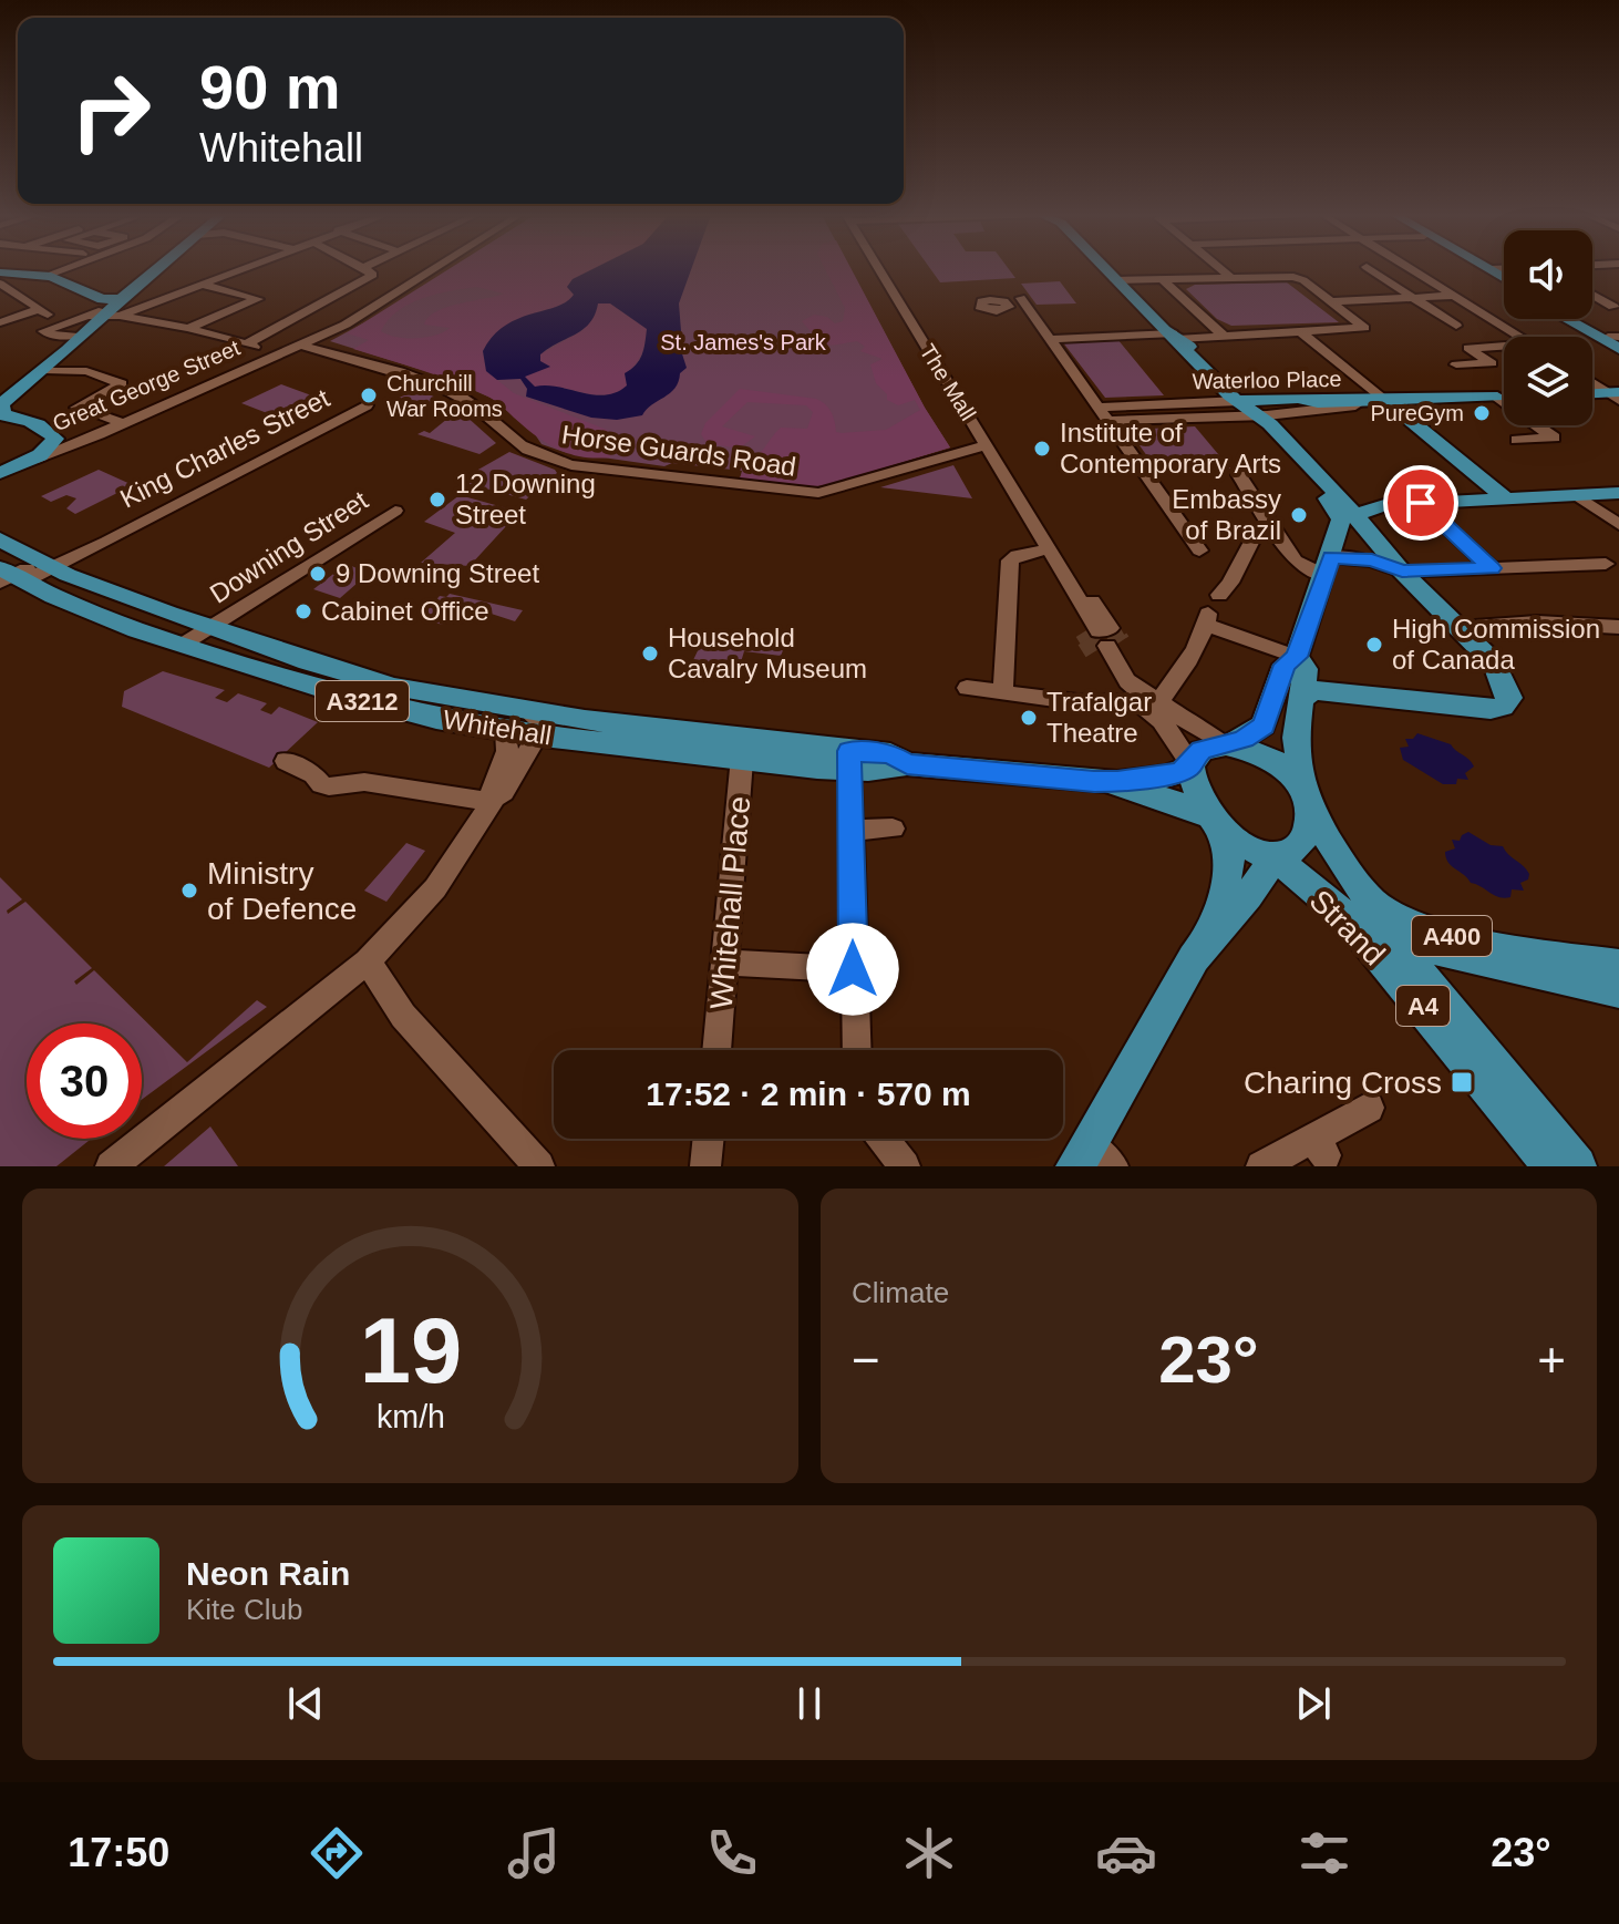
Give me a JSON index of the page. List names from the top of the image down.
{
  "streets": {
    "main road": [
      "Waterloo Place",
      "Great George Street",
      "A3212",
      "Whitehall",
      "Strand",
      "A400",
      "A4"
    ],
    "street": [
      "The Mall",
      "King Charles Street",
      "Horse Guards Road",
      "Downing Street",
      "Whitehall Place"
    ]
  },
  "crossings": [
    ["The Mall", "Horse Guards Road"],
    ["The Mall", "Whitehall"],
    ["The Mall", "Strand"],
    ["The Mall", "A4"],
    ["Great George Street", "Horse Guards Road"],
    ["King Charles Street", "A3212"],
    ["King Charles Street", "Whitehall"],
    ["Downing Street", "Whitehall"],
    ["A3212", "Whitehall"],
    ["Whitehall", "Whitehall Place"],
    ["Whitehall", "Strand"],
    ["Whitehall", "A4"],
    ["Strand", "A400"],
    ["Strand", "A4"],
    ["A400", "A4"]
  ],
  "parks": ["St. James's Park"],
  "places": {
    "other": [
      "Churchill War Rooms",
      "PureGym",
      "Institute of Contemporary Arts",
      "12 Downing Street",
      "Embassy of Brazil",
      "9 Downing Street",
      "Cabinet Office",
      "High Commission of Canada",
      "Household Cavalry Museum",
      "Trafalgar Theatre",
      "Ministry of Defence"
    ],
    "transit": ["Charing Cross"]
  },
  "page": {
    "turn": ["90 m", "Whitehall"],
    "limit": "30",
    "trip": "17:52 · 2 min · 570 m",
    "tile": "Climate",
    "heat": ["−", "23°", "+"],
    "song": ["Neon Rain", "Kite Club"],
    "tabs": ["17:50", "23°"],
    "gauge": ["19", "km/h"]
  }
}
